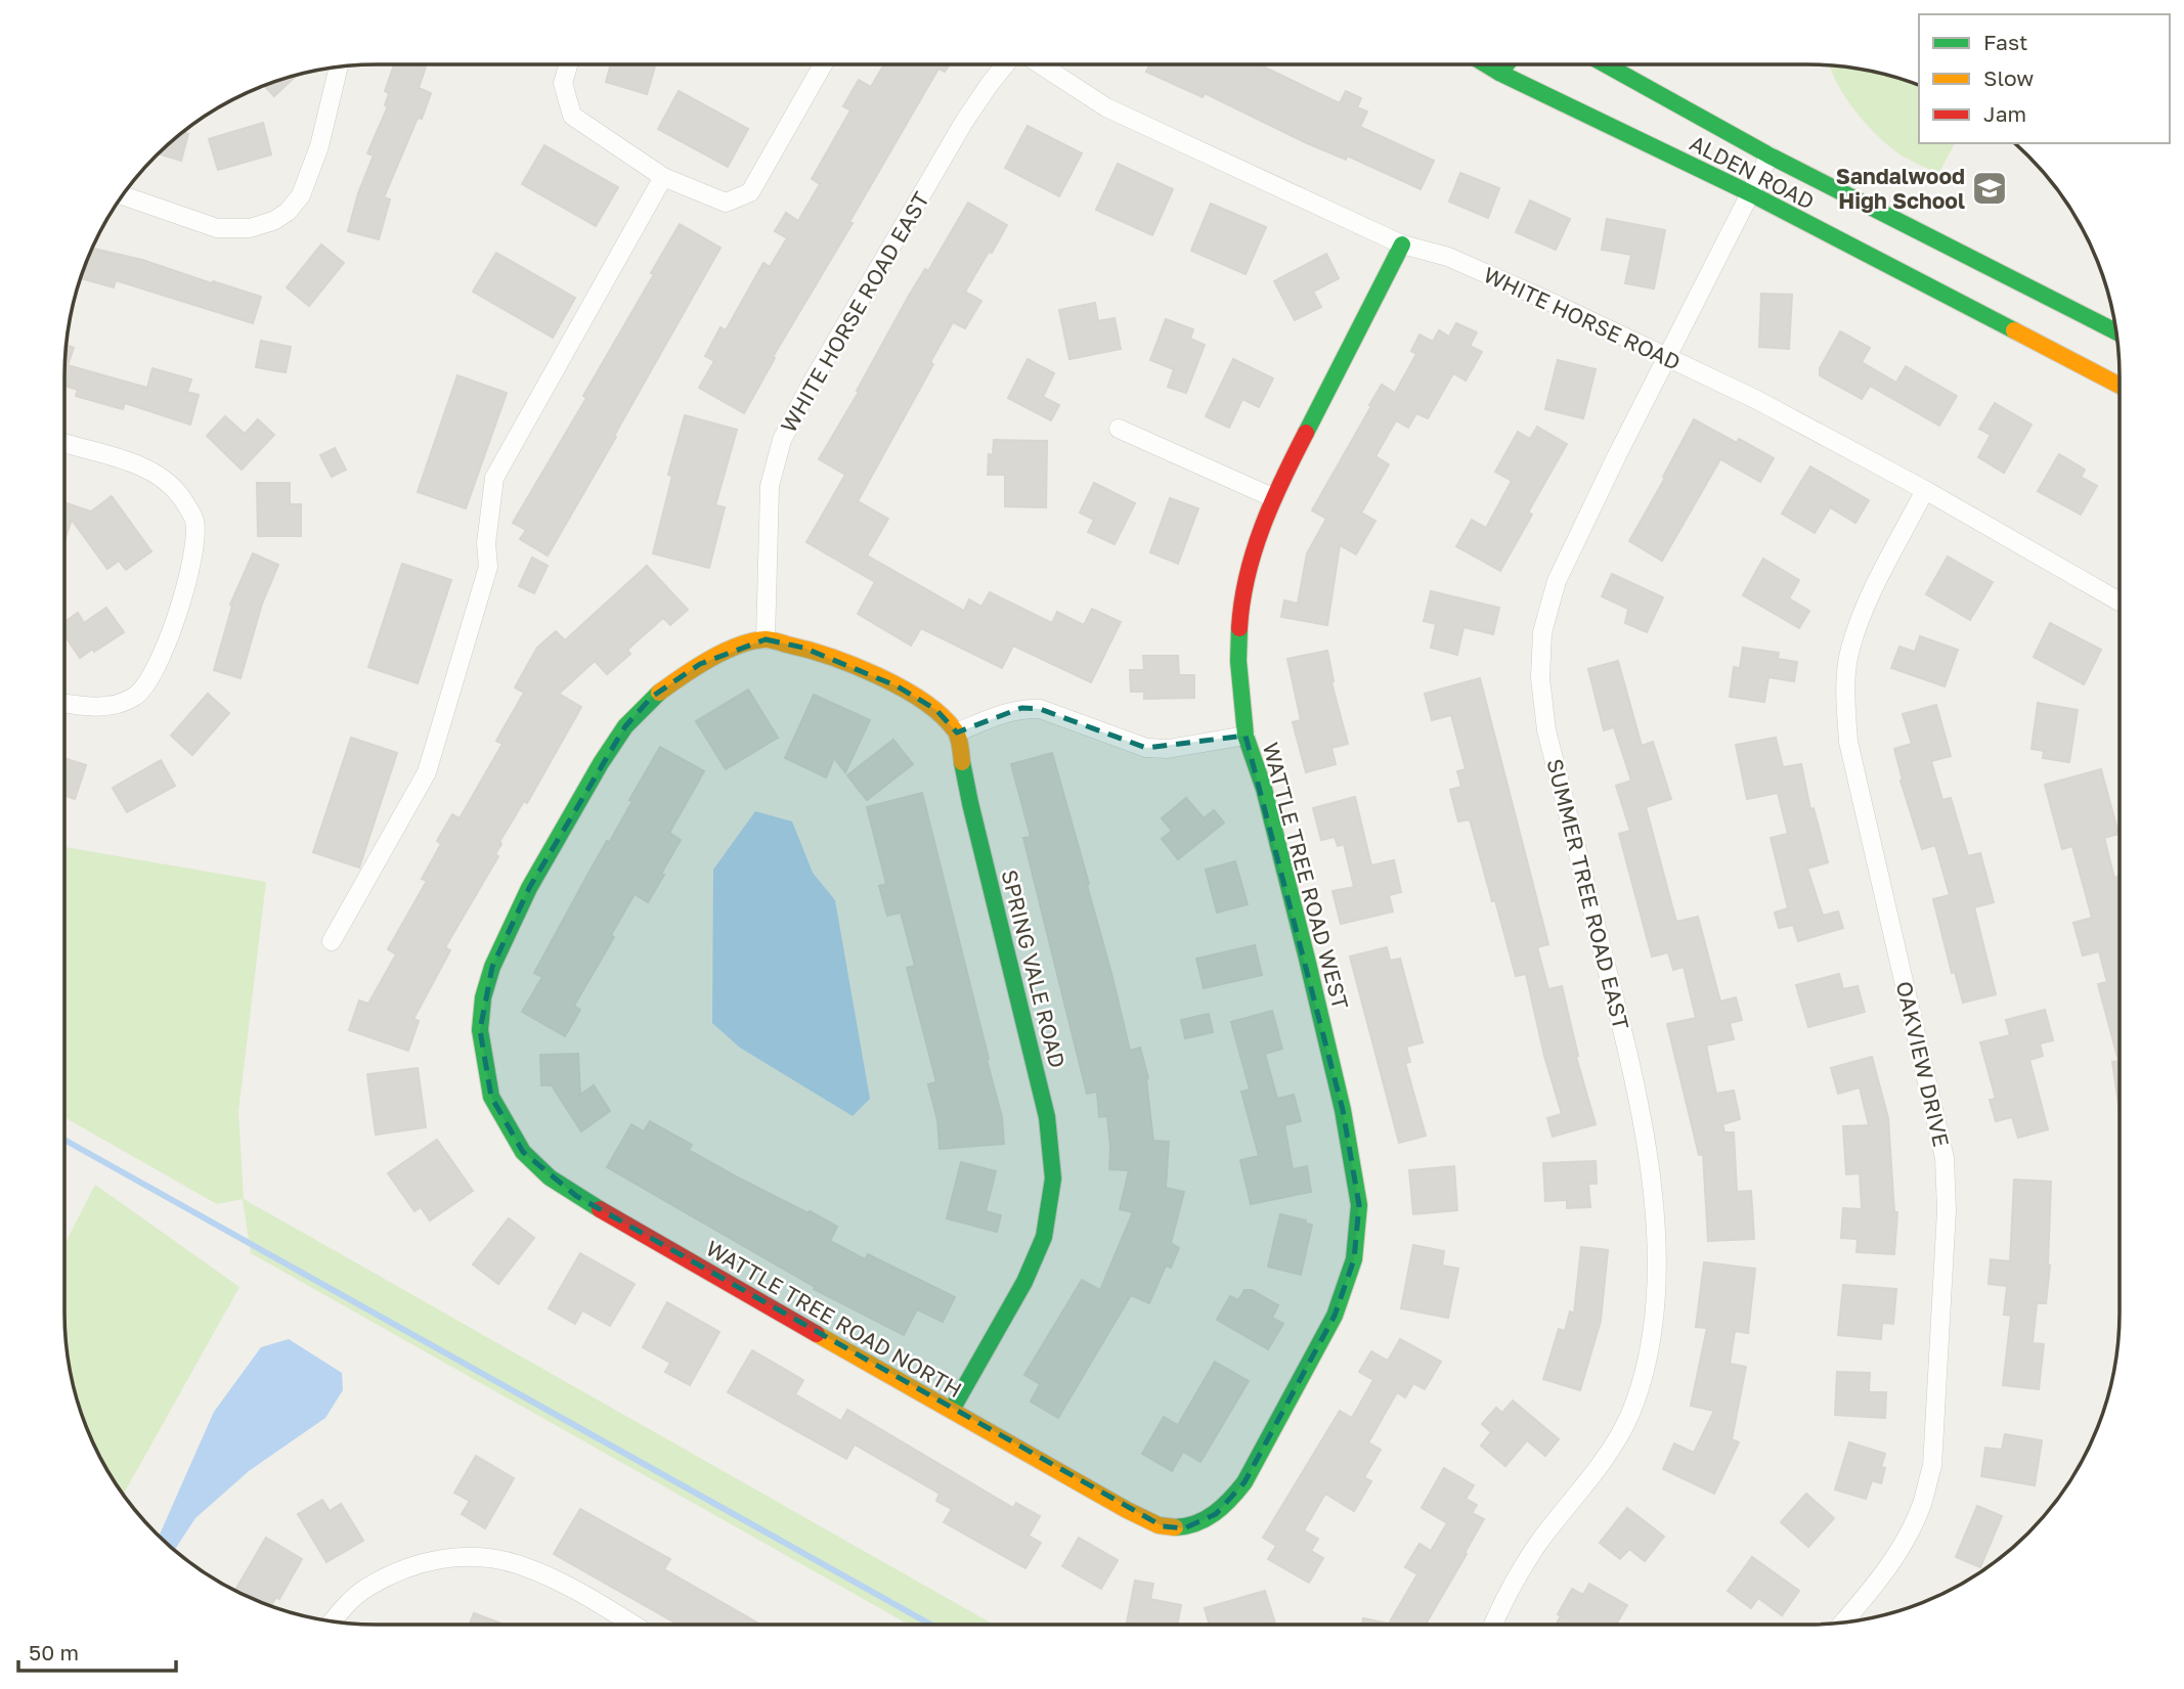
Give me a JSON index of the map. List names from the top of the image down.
{
  "streets": {
    "street": [
      "ALDEN ROAD",
      "WHITE HORSE ROAD EAST",
      "WHITE HORSE ROAD",
      "WATTLE TREE ROAD WEST",
      "SUMMER TREE ROAD EAST",
      "SPRING VALE ROAD",
      "OAKVIEW DRIVE",
      "WATTLE TREE ROAD NORTH"
    ]
  },
  "crossings": [
    ["ALDEN ROAD", "SUMMER TREE ROAD EAST"],
    ["WHITE HORSE ROAD EAST", "WATTLE TREE ROAD NORTH"],
    ["WHITE HORSE ROAD", "WATTLE TREE ROAD WEST"],
    ["WHITE HORSE ROAD", "SUMMER TREE ROAD EAST"],
    ["WHITE HORSE ROAD", "OAKVIEW DRIVE"],
    ["WATTLE TREE ROAD WEST", "WATTLE TREE ROAD NORTH"],
    ["SPRING VALE ROAD", "WATTLE TREE ROAD NORTH"]
  ],
  "places": {
    "school or university": ["Sandalwood High School"]
  },
  "legend": ["Fast", "Slow", "Jam"],
  "scale_bar": "50 m"
}
